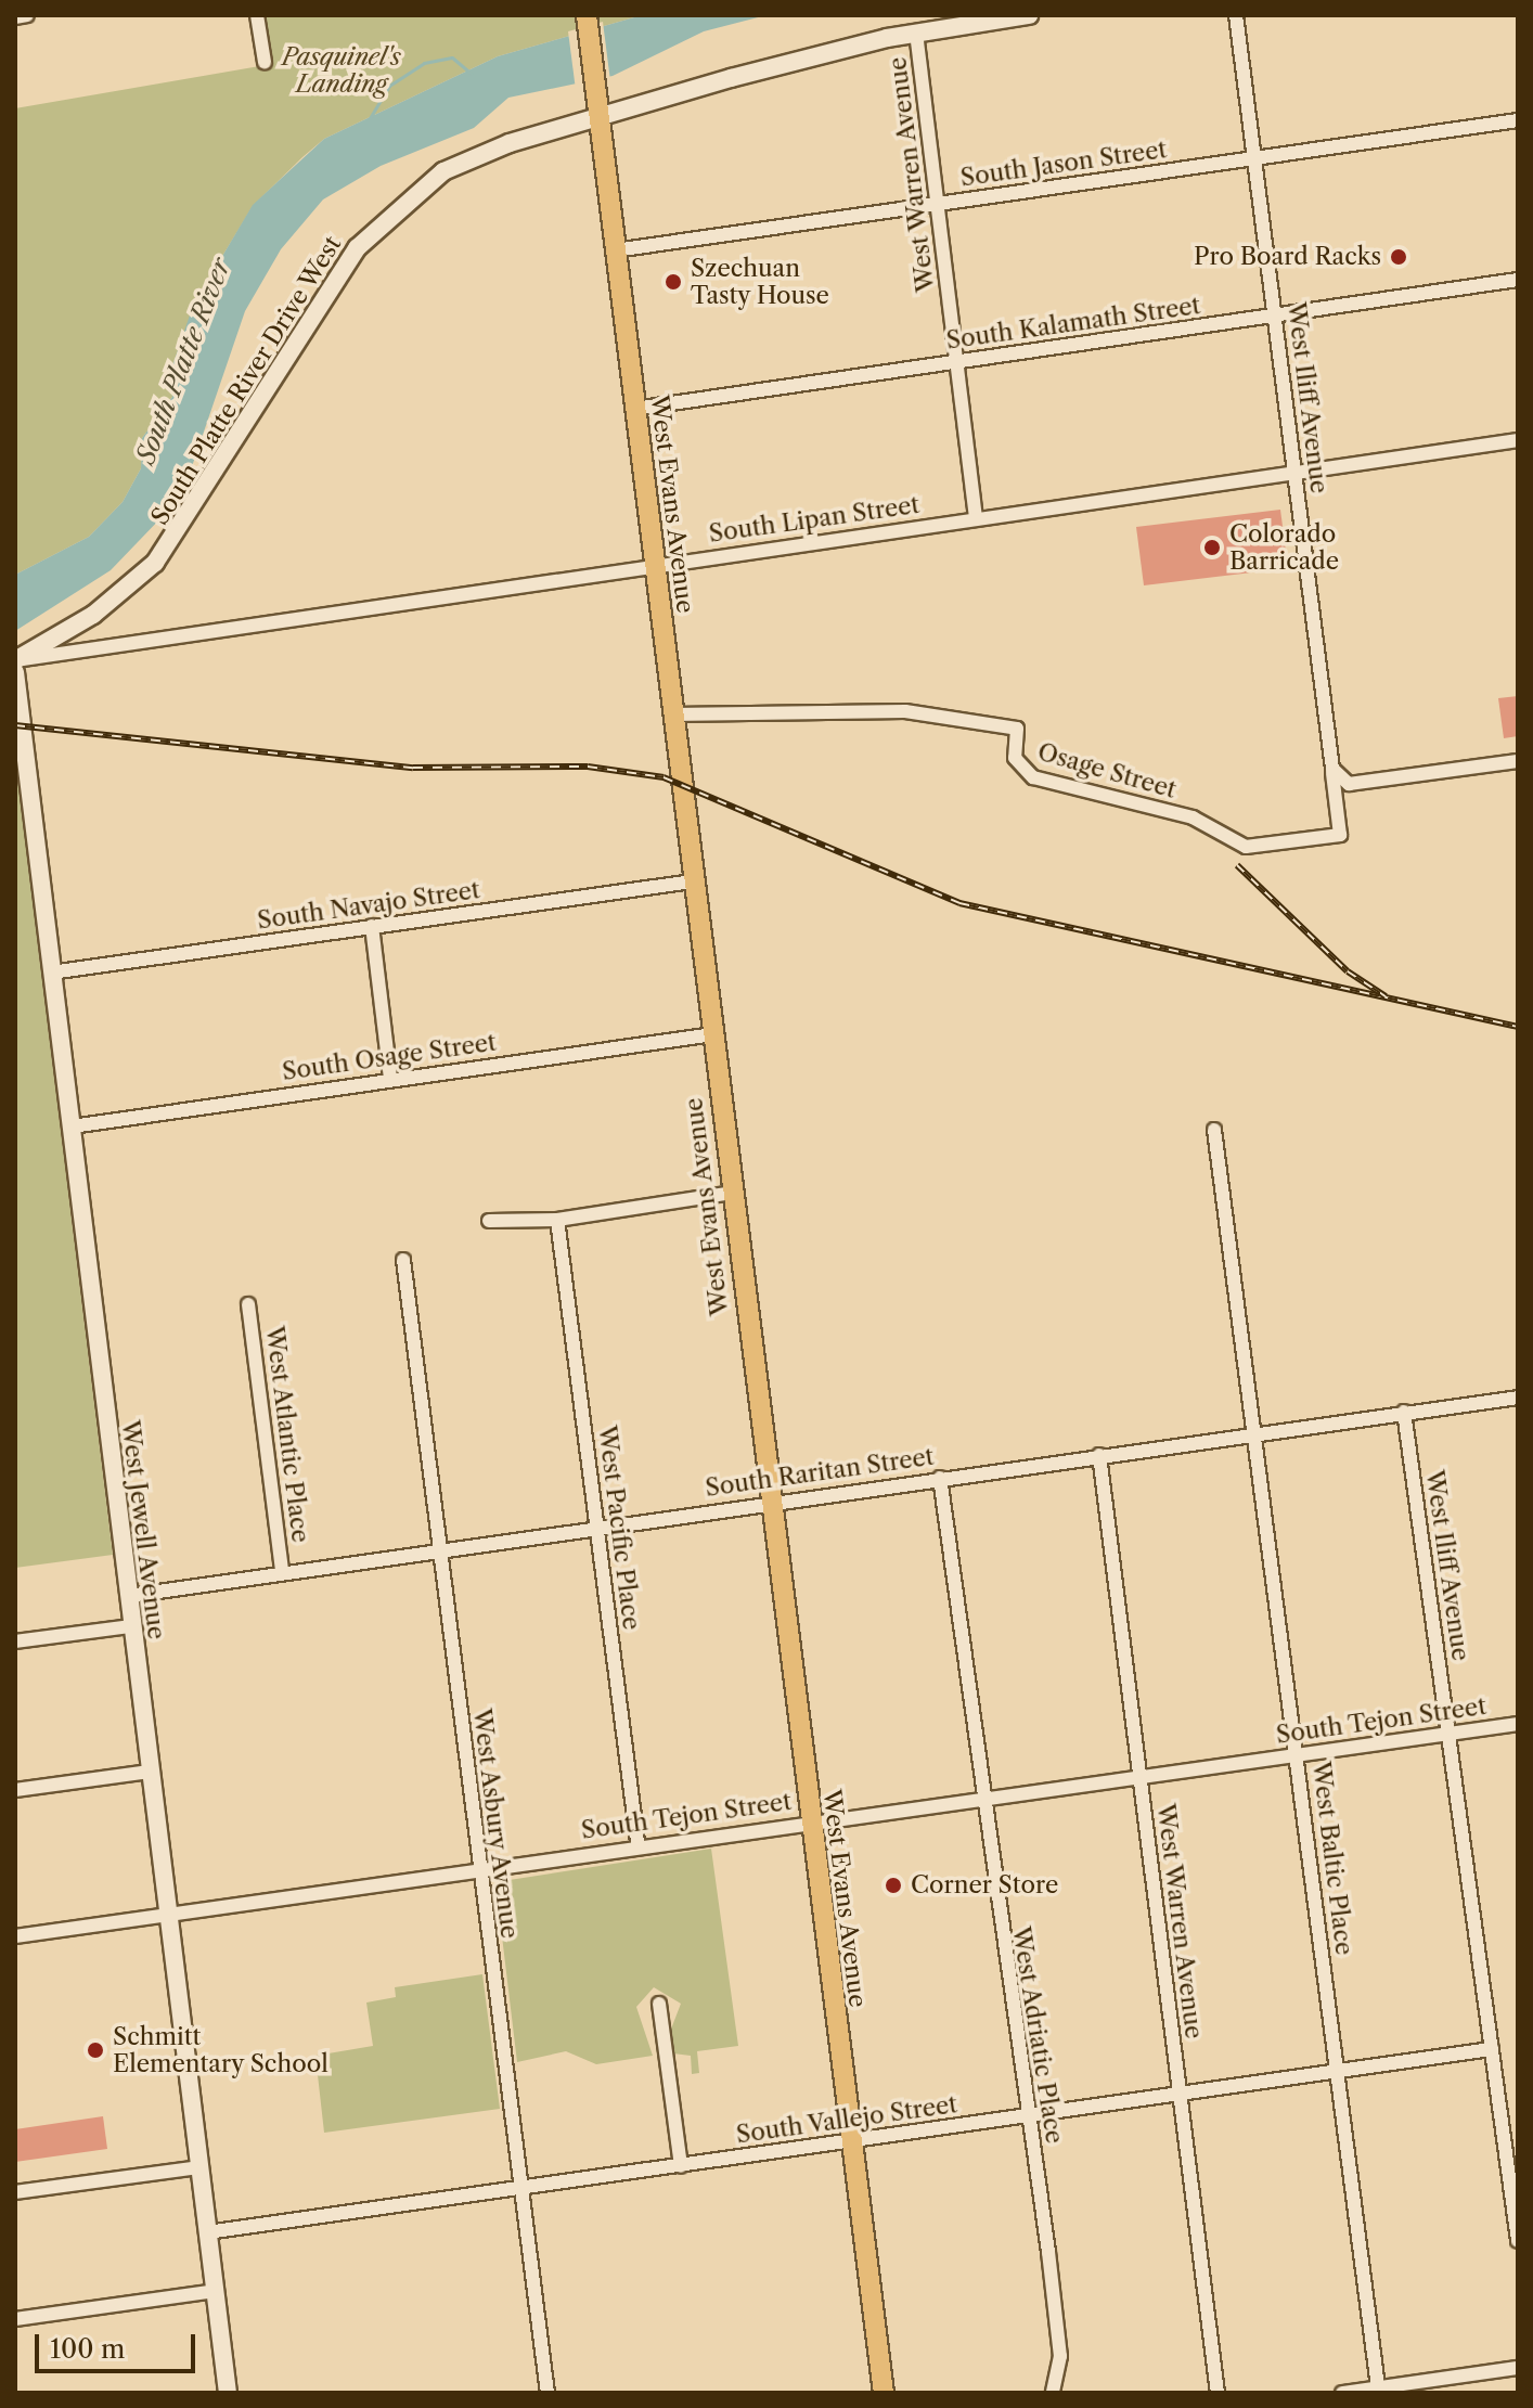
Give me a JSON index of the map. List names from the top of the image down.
{
  "streets": {
    "main road": ["West Evans Avenue"],
    "street": [
      "South Jason Street",
      "West Warren Avenue",
      "South Kalamath Street",
      "South Platte River Drive West",
      "West Iliff Avenue",
      "South Lipan Street",
      "Osage Street",
      "South Navajo Street",
      "South Osage Street",
      "West Atlantic Place",
      "South Raritan Street",
      "West Pacific Place",
      "West Jewell Avenue",
      "South Tejon Street",
      "West Asbury Avenue",
      "West Baltic Place",
      "West Adriatic Place",
      "South Vallejo Street"
    ]
  },
  "crossings": [
    ["South Jason Street", "West Warren Avenue"],
    ["South Jason Street", "West Iliff Avenue"],
    ["South Jason Street", "West Evans Avenue"],
    ["West Warren Avenue", "South Kalamath Street"],
    ["West Warren Avenue", "South Platte River Drive West"],
    ["West Warren Avenue", "South Lipan Street"],
    ["West Warren Avenue", "South Raritan Street"],
    ["West Warren Avenue", "South Tejon Street"],
    ["West Warren Avenue", "South Vallejo Street"],
    ["South Kalamath Street", "West Iliff Avenue"],
    ["South Kalamath Street", "West Evans Avenue"],
    ["South Platte River Drive West", "West Evans Avenue"],
    ["South Platte River Drive West", "South Lipan Street"],
    ["West Iliff Avenue", "South Lipan Street"],
    ["West Iliff Avenue", "Osage Street"],
    ["West Iliff Avenue", "South Raritan Street"],
    ["West Iliff Avenue", "South Tejon Street"],
    ["West Iliff Avenue", "South Vallejo Street"],
    ["West Evans Avenue", "South Lipan Street"],
    ["West Evans Avenue", "Osage Street"],
    ["West Evans Avenue", "South Navajo Street"],
    ["West Evans Avenue", "South Osage Street"],
    ["West Evans Avenue", "South Raritan Street"],
    ["West Evans Avenue", "South Tejon Street"],
    ["West Evans Avenue", "South Vallejo Street"],
    ["South Navajo Street", "West Jewell Avenue"],
    ["South Osage Street", "West Jewell Avenue"],
    ["West Atlantic Place", "South Raritan Street"],
    ["South Raritan Street", "West Pacific Place"],
    ["South Raritan Street", "West Jewell Avenue"],
    ["South Raritan Street", "West Asbury Avenue"],
    ["South Raritan Street", "West Baltic Place"],
    ["South Raritan Street", "West Adriatic Place"],
    ["West Pacific Place", "South Tejon Street"],
    ["West Jewell Avenue", "South Tejon Street"],
    ["West Jewell Avenue", "South Vallejo Street"],
    ["South Tejon Street", "West Asbury Avenue"],
    ["South Tejon Street", "West Baltic Place"],
    ["South Tejon Street", "West Adriatic Place"],
    ["West Asbury Avenue", "South Vallejo Street"],
    ["West Baltic Place", "South Vallejo Street"],
    ["West Adriatic Place", "South Vallejo Street"]
  ],
  "water": ["South Platte River"],
  "parks": ["Pasquinel's Landing"],
  "places": [
    "Pro Board Racks",
    "Szechuan Tasty House",
    "Colorado Barricade",
    "Corner Store",
    "Schmitt Elementary School"
  ],
  "scale_bar": "100 m"
}
